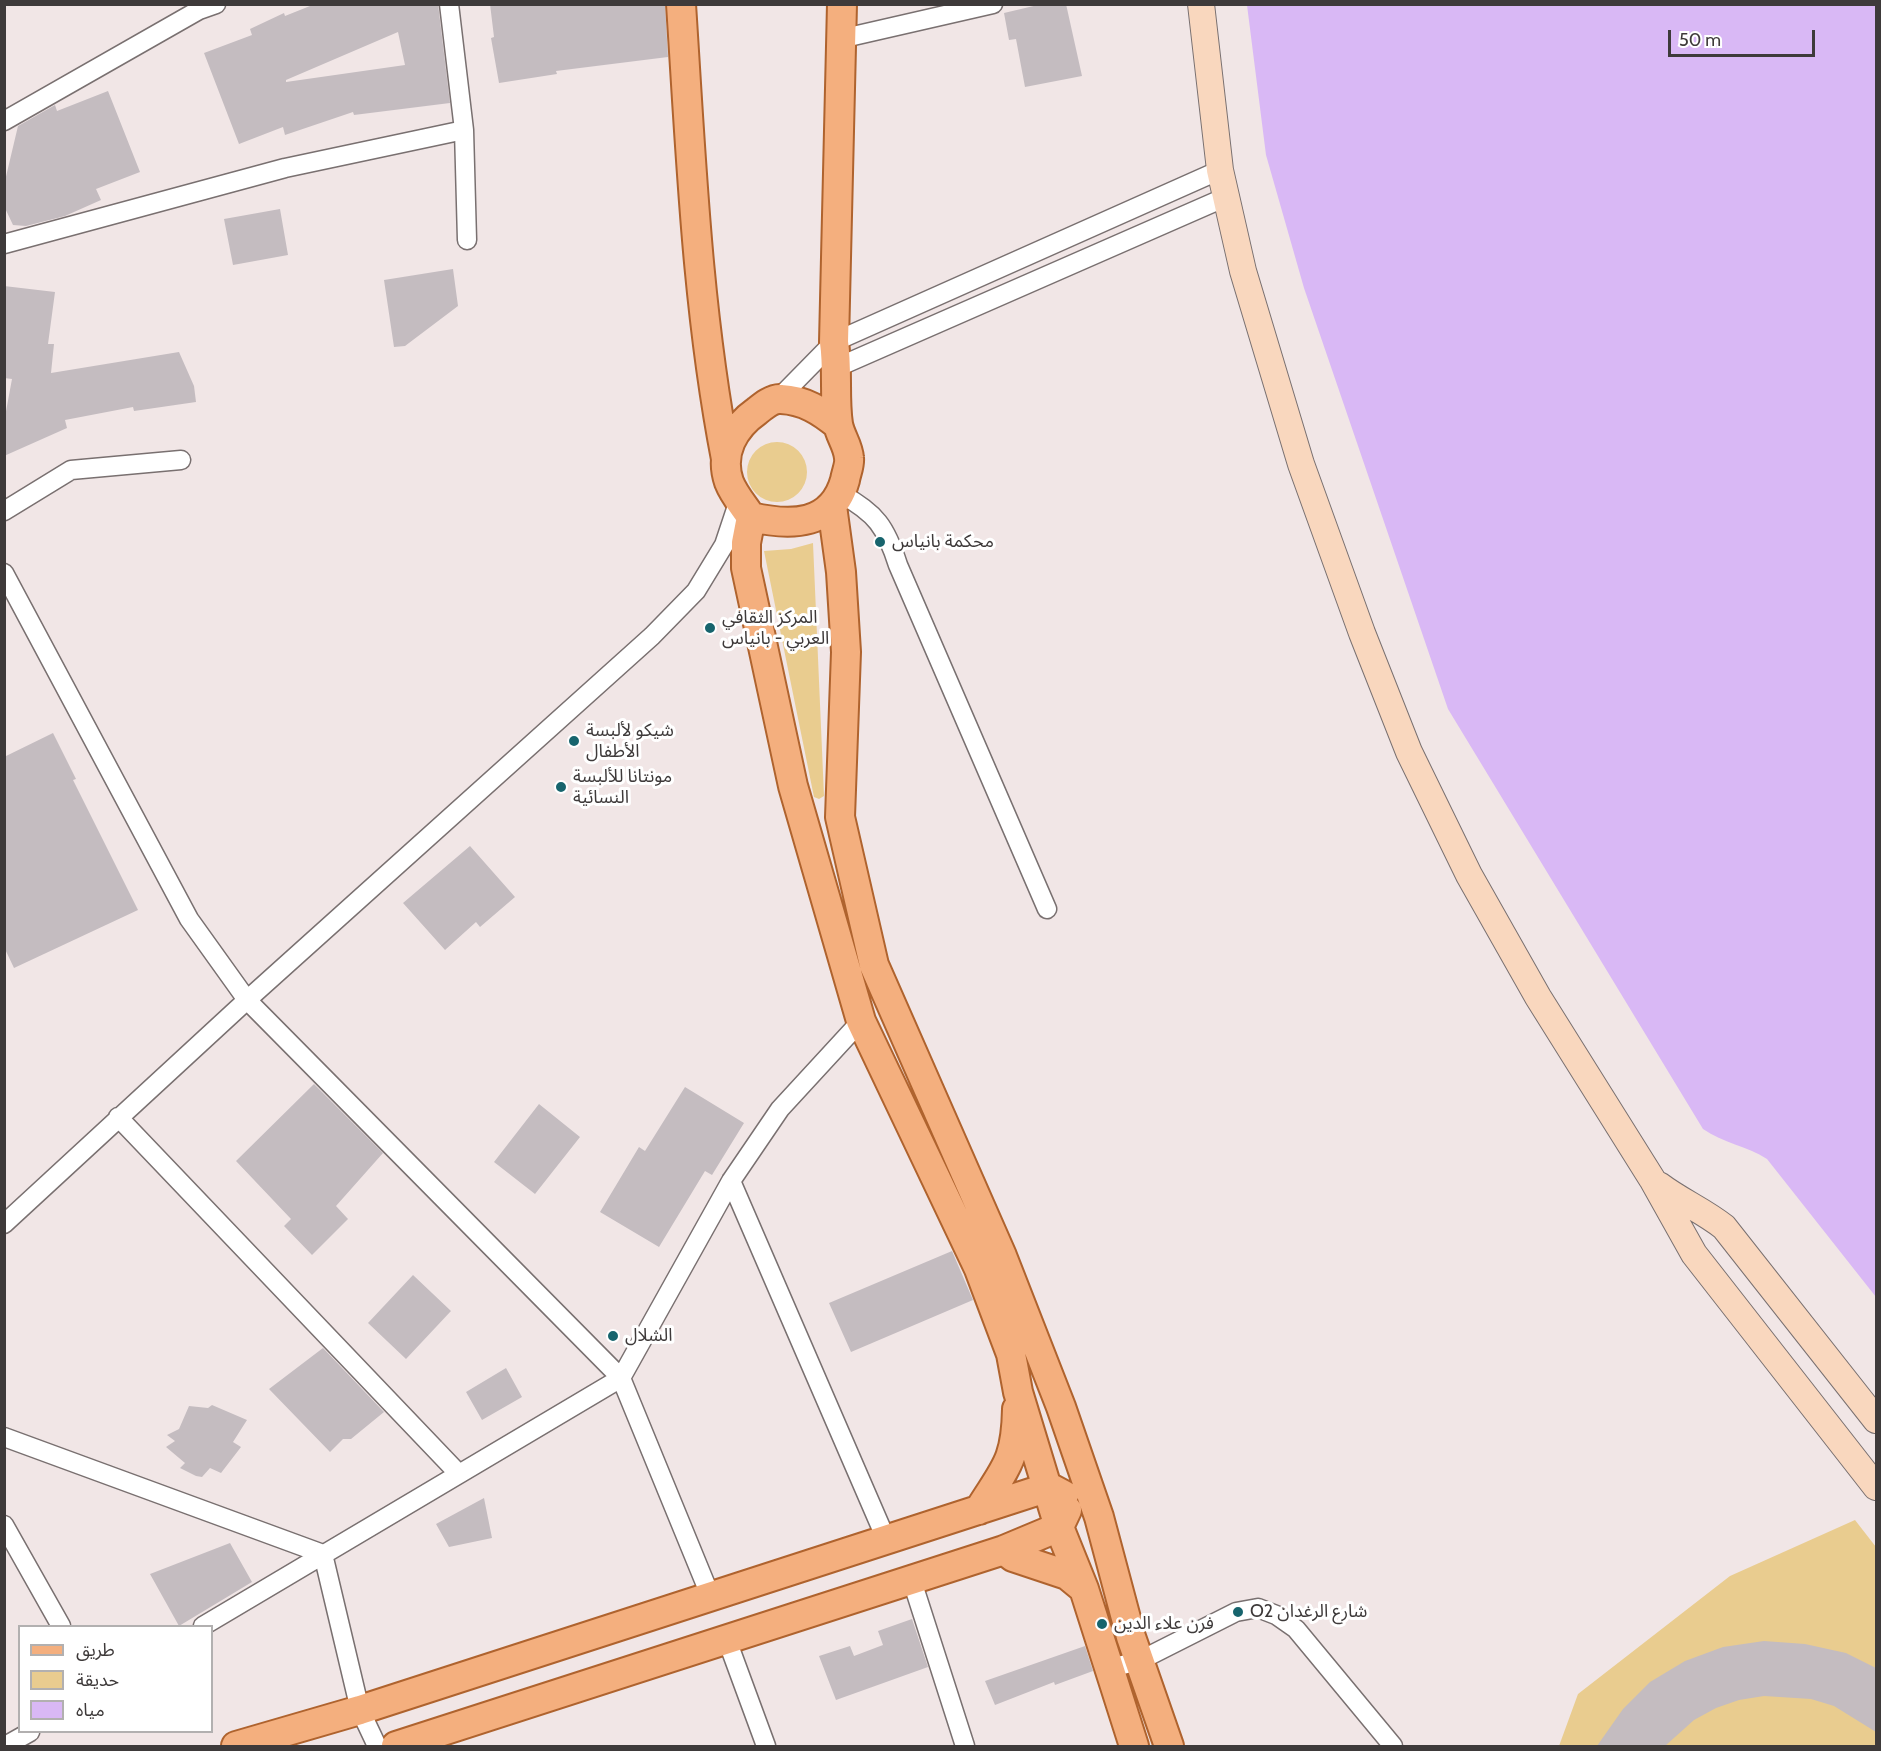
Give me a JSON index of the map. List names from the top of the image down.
{
  "places": [
    "محكمة بانياس",
    "المركز الثقافي العربي - بانياس",
    "شيكو لألبسة الأطفال",
    "مونتانا للألبسة النسائية",
    "الشلال",
    "O2 شارع الرغدان",
    "فرن علاء الدين"
  ],
  "legend": ["طريق", "حديقة", "مياه"],
  "scale_bar": "50 m"
}
